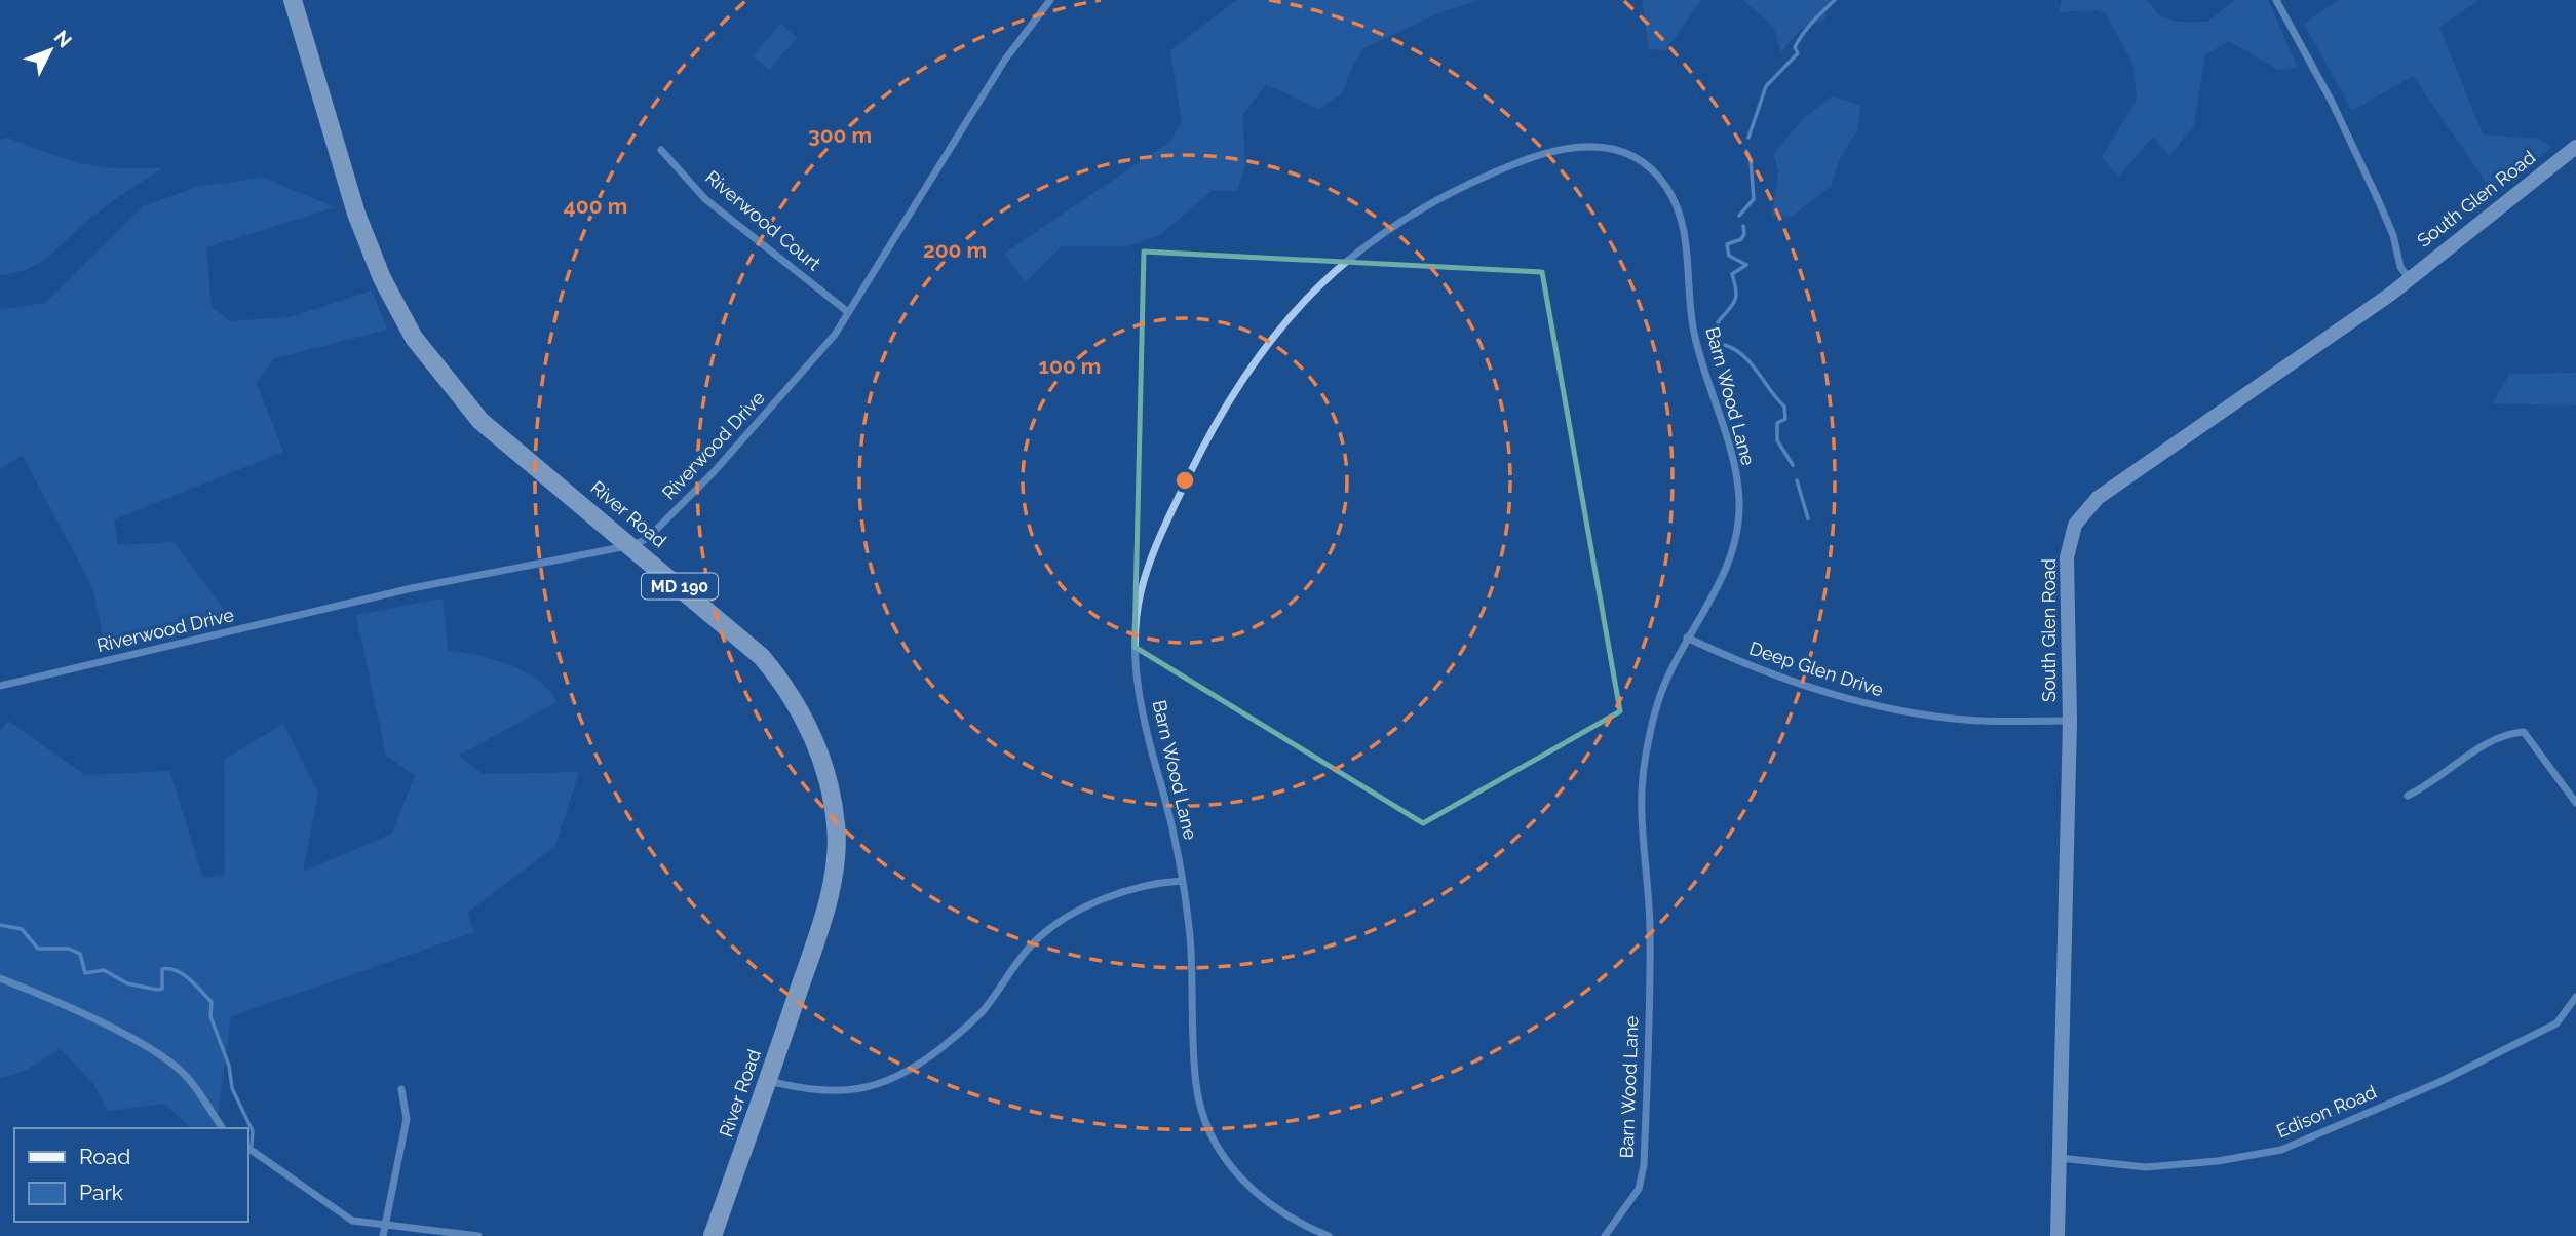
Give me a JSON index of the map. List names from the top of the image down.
{
  "streets": {
    "main road": ["South Glen Road", "River Road", "MD 190"],
    "street": [
      "Riverwood Court",
      "Barn Wood Lane",
      "Riverwood Drive",
      "Deep Glen Drive",
      "Edison Road"
    ]
  },
  "crossings": [
    ["South Glen Road", "Deep Glen Drive"],
    ["South Glen Road", "Edison Road"],
    ["Riverwood Court", "Riverwood Drive"],
    ["Barn Wood Lane", "Deep Glen Drive"],
    ["Riverwood Drive", "River Road"]
  ],
  "legend": ["Road", "Park"],
  "north": "top right",
  "rings": [
    "300 m",
    "400 m",
    "200 m",
    "100 m"
  ]
}
